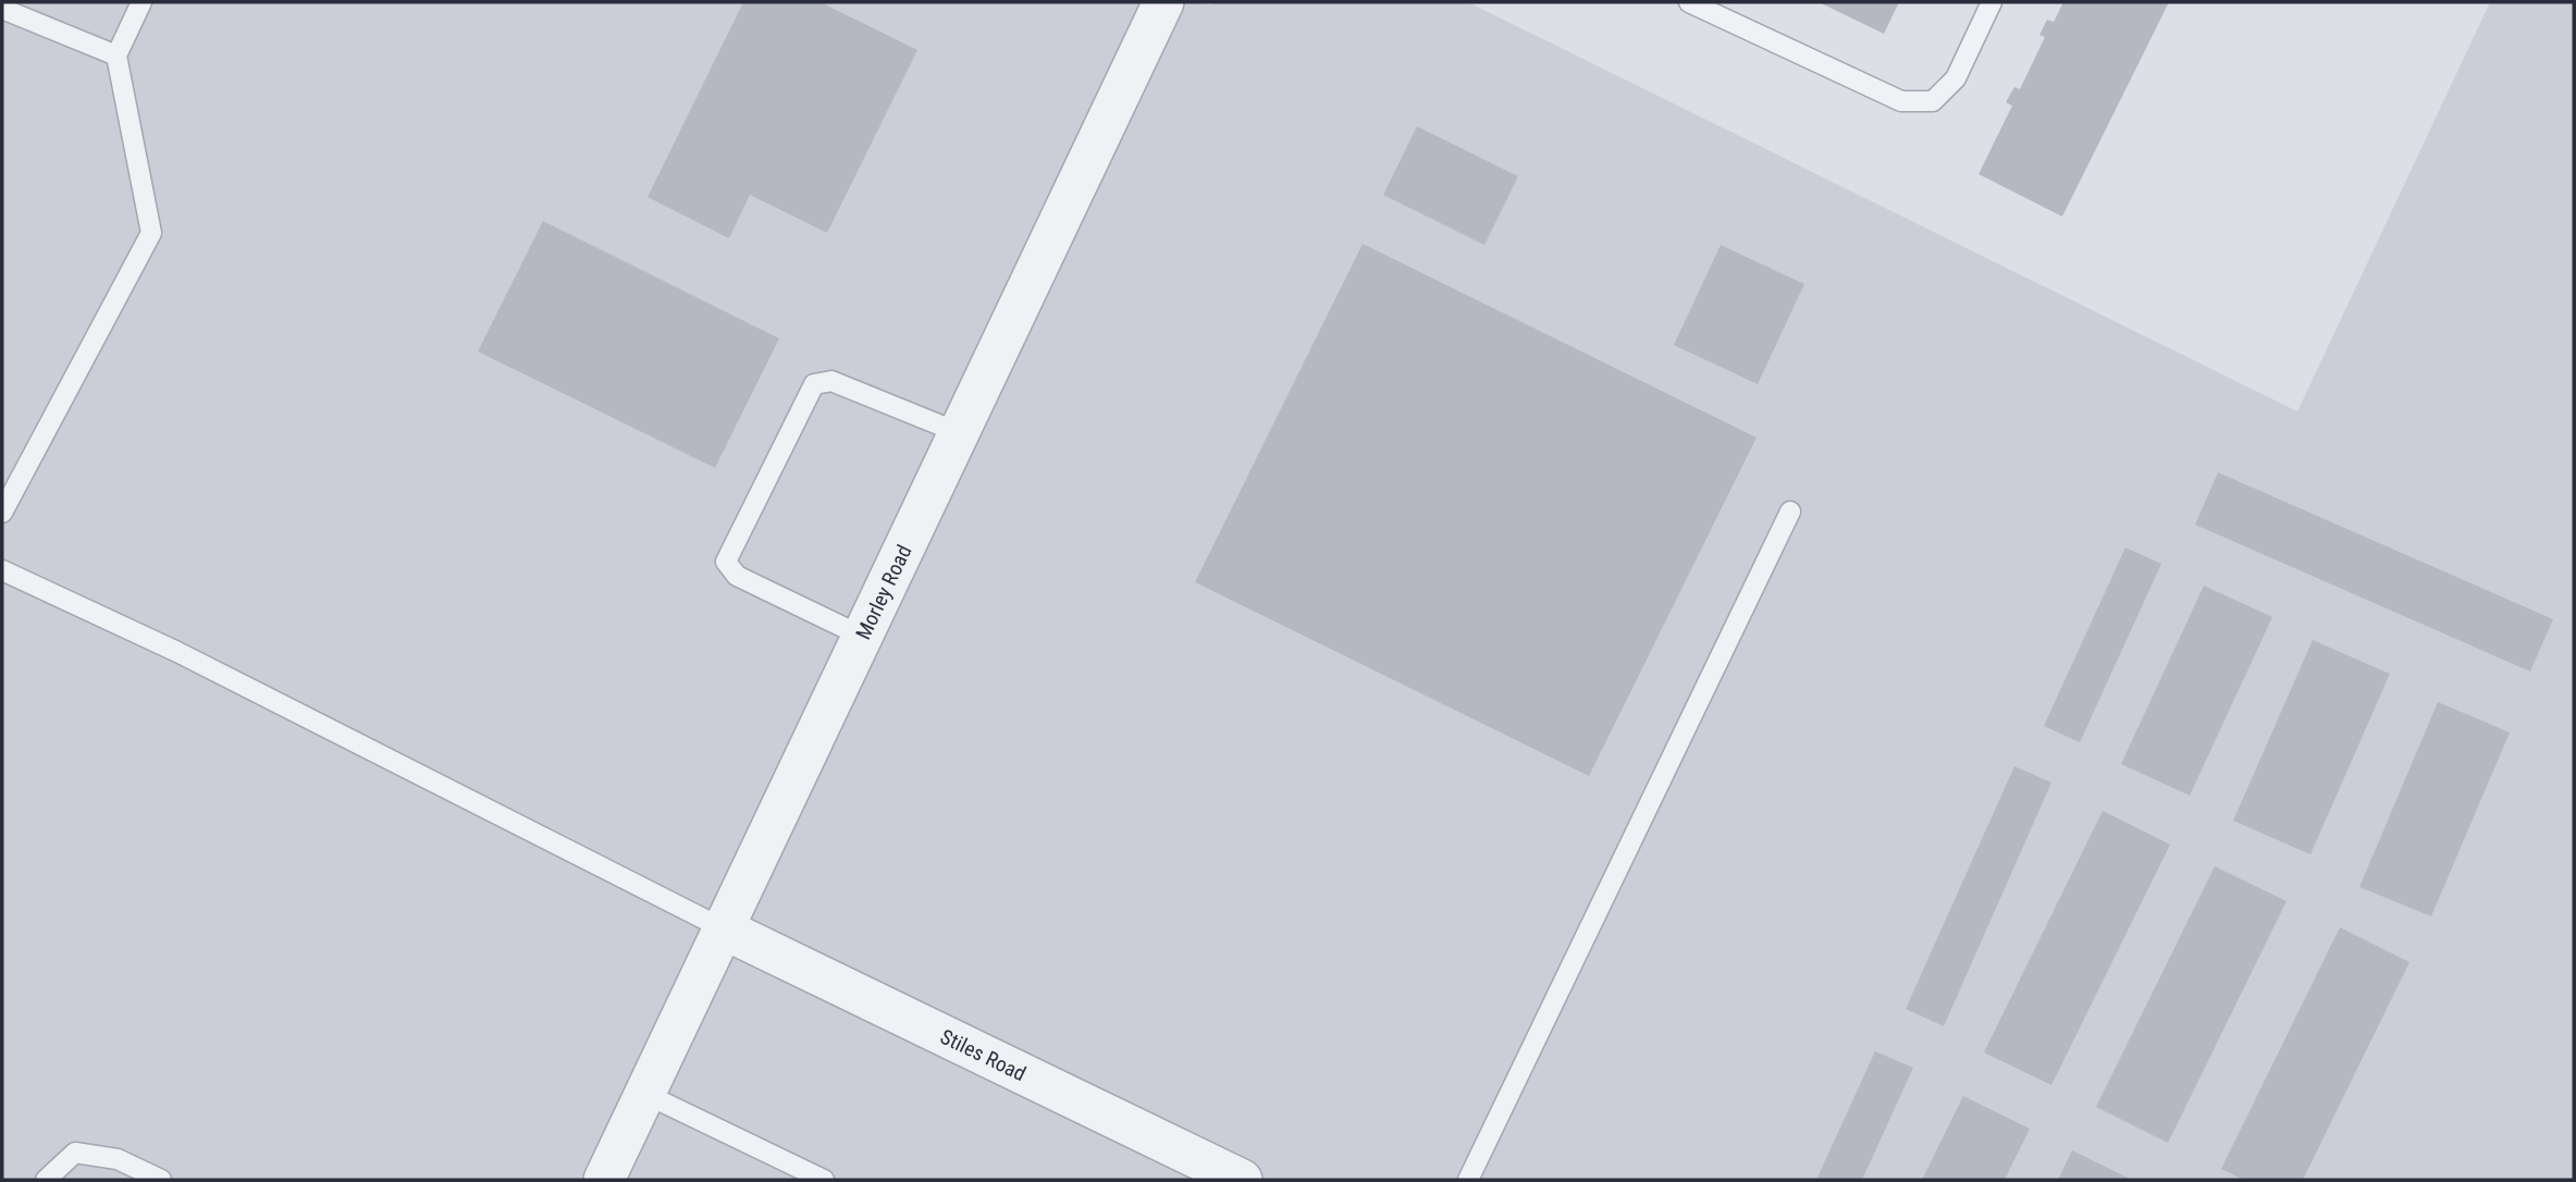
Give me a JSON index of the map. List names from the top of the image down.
{
  "streets": {
    "street": ["Morley Road", "Stiles Road"]
  },
  "crossings": [
    ["Morley Road", "Stiles Road"]
  ]
}
